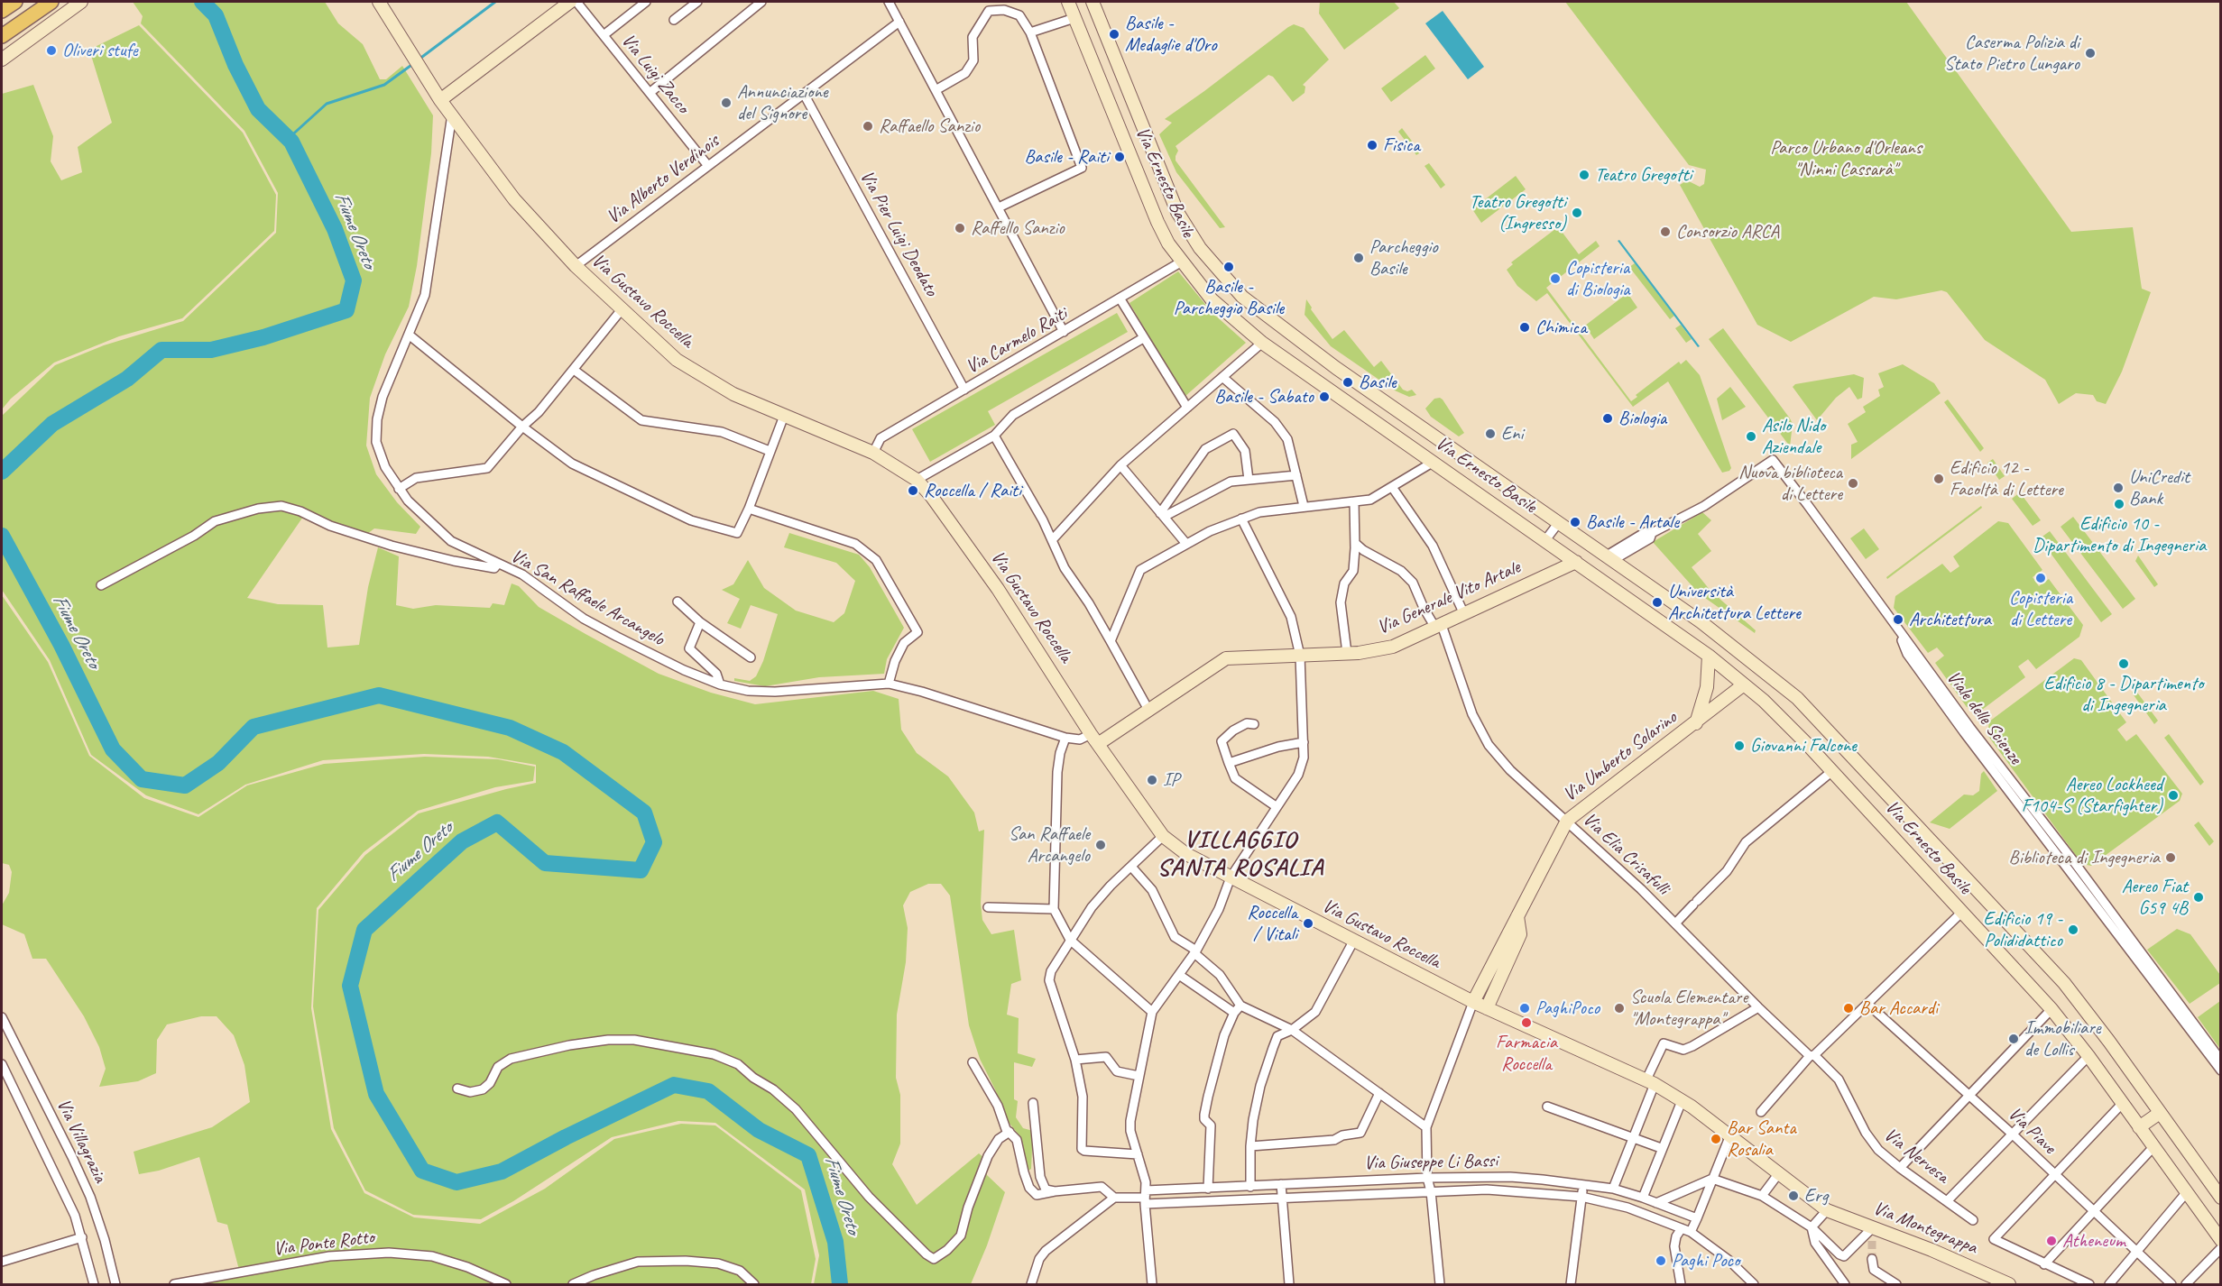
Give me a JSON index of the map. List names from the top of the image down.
{
  "streets": {
    "street": [
      "Via Luigi Zacco",
      "Via Alberto Verdinois",
      "Via Ernesto Basile",
      "Via Pier Luigi Deodato",
      "Via Gustavo Roccella",
      "Via Carmelo Raiti",
      "Via San Raffaele Arcangelo",
      "Via Generale Vito Artale",
      "Viale delle Scienze",
      "Via Umberto Solarino",
      "Via Elia Crisafulli",
      "Via Piave",
      "Via Villagrazia",
      "Via Nervesa",
      "Via Giuseppe Li Bassi",
      "Via Montegrappa",
      "Via Ponte Rotto"
    ]
  },
  "crossings": [
    ["Via Luigi Zacco", "Via Alberto Verdinois"],
    ["Via Alberto Verdinois", "Via Pier Luigi Deodato"],
    ["Via Alberto Verdinois", "Via Gustavo Roccella"],
    ["Via Ernesto Basile", "Via Carmelo Raiti"],
    ["Via Ernesto Basile", "Via Generale Vito Artale"],
    ["Via Ernesto Basile", "Viale delle Scienze"],
    ["Via Ernesto Basile", "Via Umberto Solarino"],
    ["Via Pier Luigi Deodato", "Via Carmelo Raiti"],
    ["Via Gustavo Roccella", "Via Carmelo Raiti"],
    ["Via Gustavo Roccella", "Via San Raffaele Arcangelo"],
    ["Via Gustavo Roccella", "Via Generale Vito Artale"],
    ["Via Gustavo Roccella", "Via Montegrappa"],
    ["Via Generale Vito Artale", "Via Elia Crisafulli"],
    ["Via Umberto Solarino", "Via Elia Crisafulli"],
    ["Via Elia Crisafulli", "Via Nervesa"]
  ],
  "districts": ["VILLAGGIO SANTA ROSALIA"],
  "water": ["Fiume Oreto"],
  "parks": ["Parco Urbano d'Orleans \"Ninni Cassarà\""],
  "places": [
    "Basile - Medaglie d'Oro",
    "Oliveri stufe",
    "Caserma Polizia di Stato Pietro Lungaro",
    "Annunciazione del Signore",
    "Raffaello Sanzio",
    "Fisica",
    "Basile - Raiti",
    "Teatro Gregotti",
    "Teatro Gregotti (Ingresso)",
    "Raffello Sanzio",
    "Consorzio ARCA",
    "Parcheggio Basile",
    "Basile - Parcheggio Basile",
    "Copisteria di Biologia",
    "Chimica",
    "Basile",
    "Basile - Sabato",
    "Biologia",
    "Eni",
    "Asilo Nido Aziendale",
    "Edificio 12 - Facoltà di Lettere",
    "Nuova biblioteca di Lettere",
    "UniCredit Bank",
    "Roccella / Raiti",
    "Edificio 10 - Dipartimento di Ingegneria",
    "Basile - Artale",
    "Copisteria di Lettere",
    "Università Architettura Lettere",
    "Architettura",
    "Edificio 8 - Dipartimento di Ingegneria",
    "Giovanni Falcone",
    "IP",
    "Aereo Lockheed F104-S (Starfighter)",
    "San Raffaele Arcangelo",
    "Biblioteca di Ingegneria",
    "Aereo Fiat G59 4B",
    "Roccella / Vitali",
    "Edificio 19 - Polididattico",
    "PaghiPoco",
    "Scuola Elementare \"Montegrappa\"",
    "Bar Accardi",
    "Farmacia Roccella",
    "Immobiliare de Lollis",
    "Bar Santa Rosalia",
    "Erg",
    "Atheneum",
    "Paghi Poco"
  ]
}
